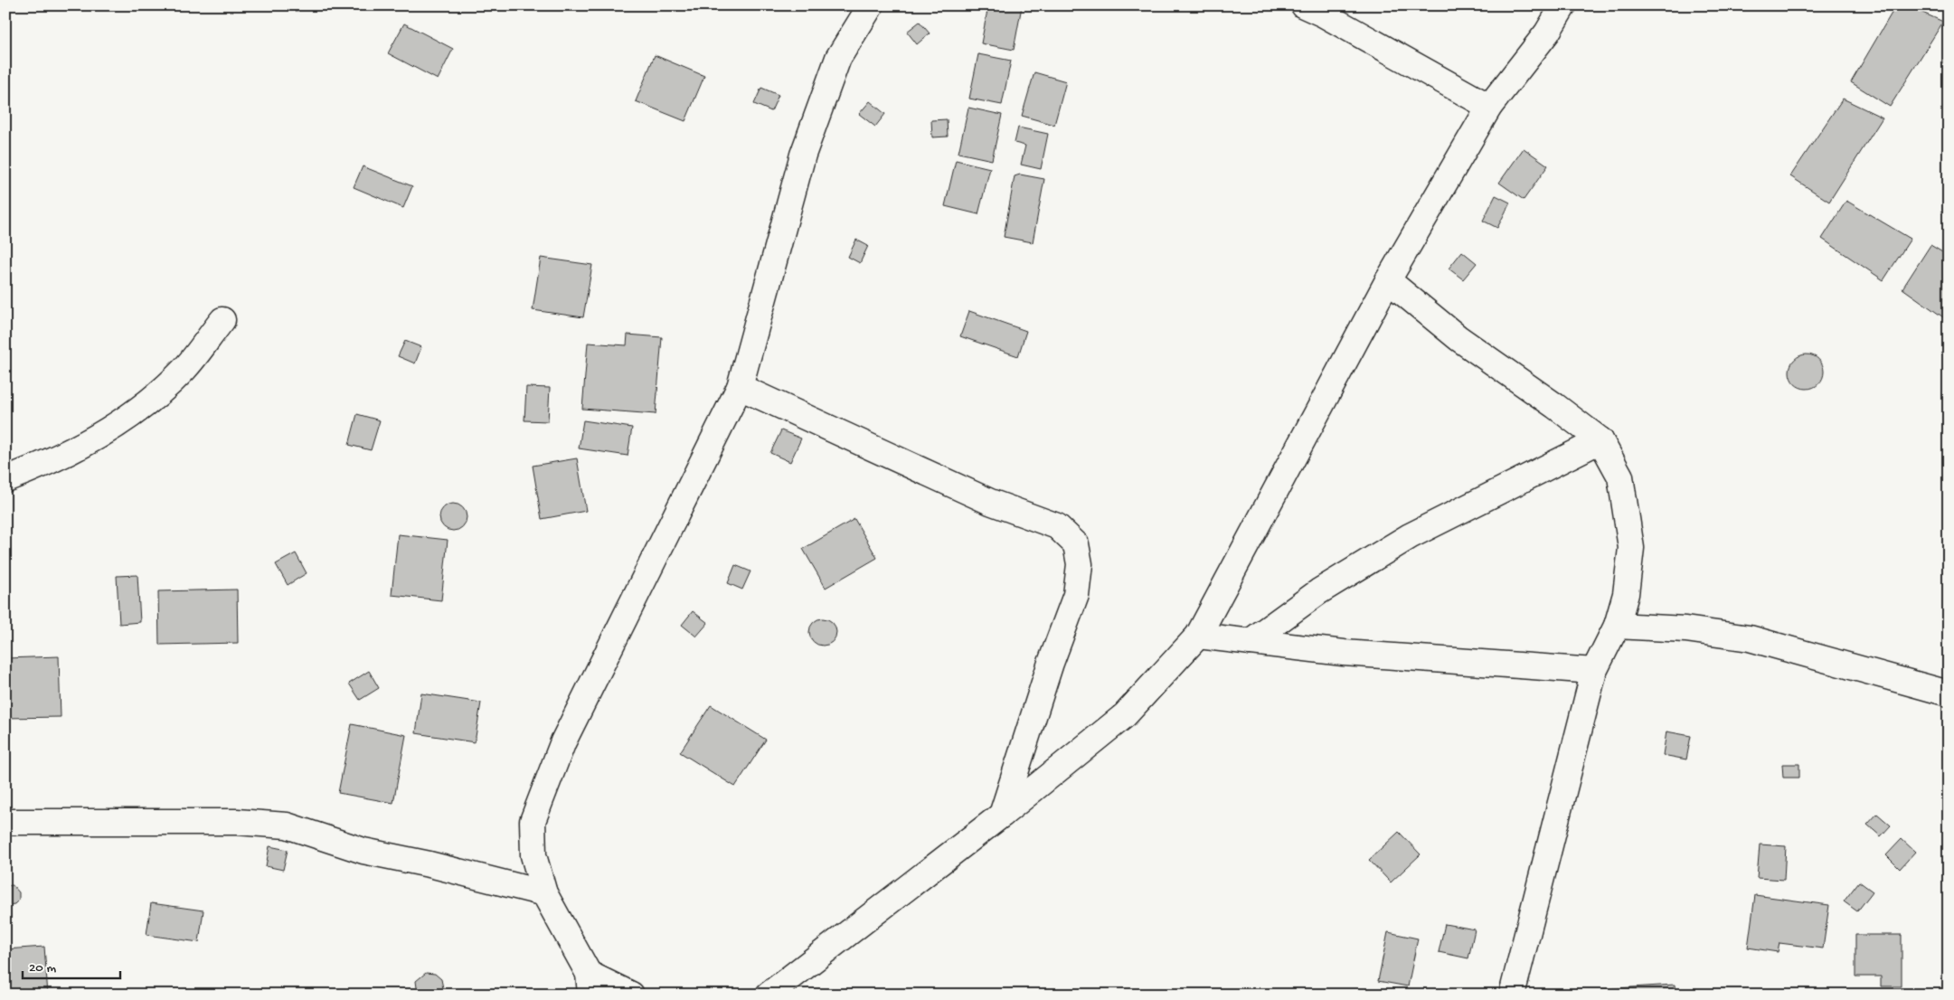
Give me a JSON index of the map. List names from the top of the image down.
{
  "scale_bar": "20 m"
}
